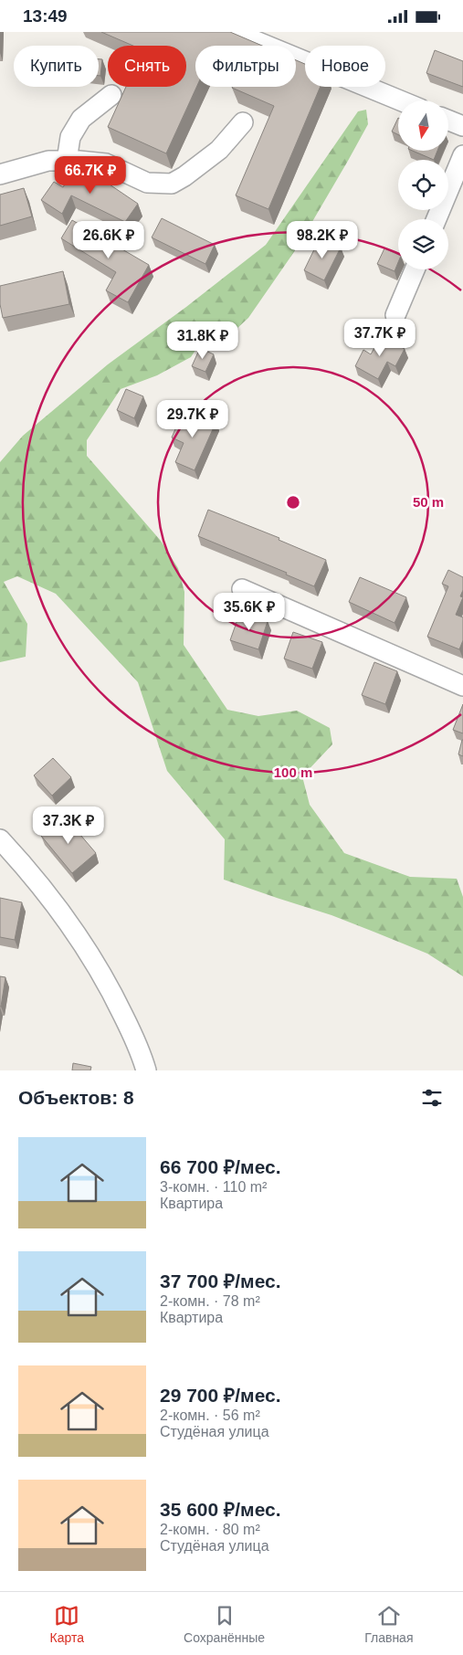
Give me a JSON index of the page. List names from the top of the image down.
{
  "north": "bottom",
  "page": {
    "status": "13:49",
    "chip": [
      "Купить",
      "Снять",
      "Фильтры",
      "Новое"
    ],
    "price": [
      "66.7K ₽",
      "26.6K ₽",
      "98.2K ₽",
      "37.7K ₽",
      "31.8K ₽",
      "29.7K ₽",
      "35.6K ₽",
      "37.3K ₽"
    ],
    "heading": "Объектов: 8",
    "list": [
      {
        "name": "66 700 ₽/мес.",
        "note": "3-комн. · 110 m² · Квартира"
      },
      {
        "name": "37 700 ₽/мес.",
        "note": "2-комн. · 78 m² · Квартира"
      },
      {
        "name": "29 700 ₽/мес.",
        "note": "2-комн. · 56 m² · Студёная улица"
      },
      {
        "name": "35 600 ₽/мес.",
        "note": "2-комн. · 80 m² · Студёная улица"
      }
    ],
    "tabs": ["Карта", "Сохранённые", "Главная"]
  },
  "rings": ["50 m", "100 m"]
}
